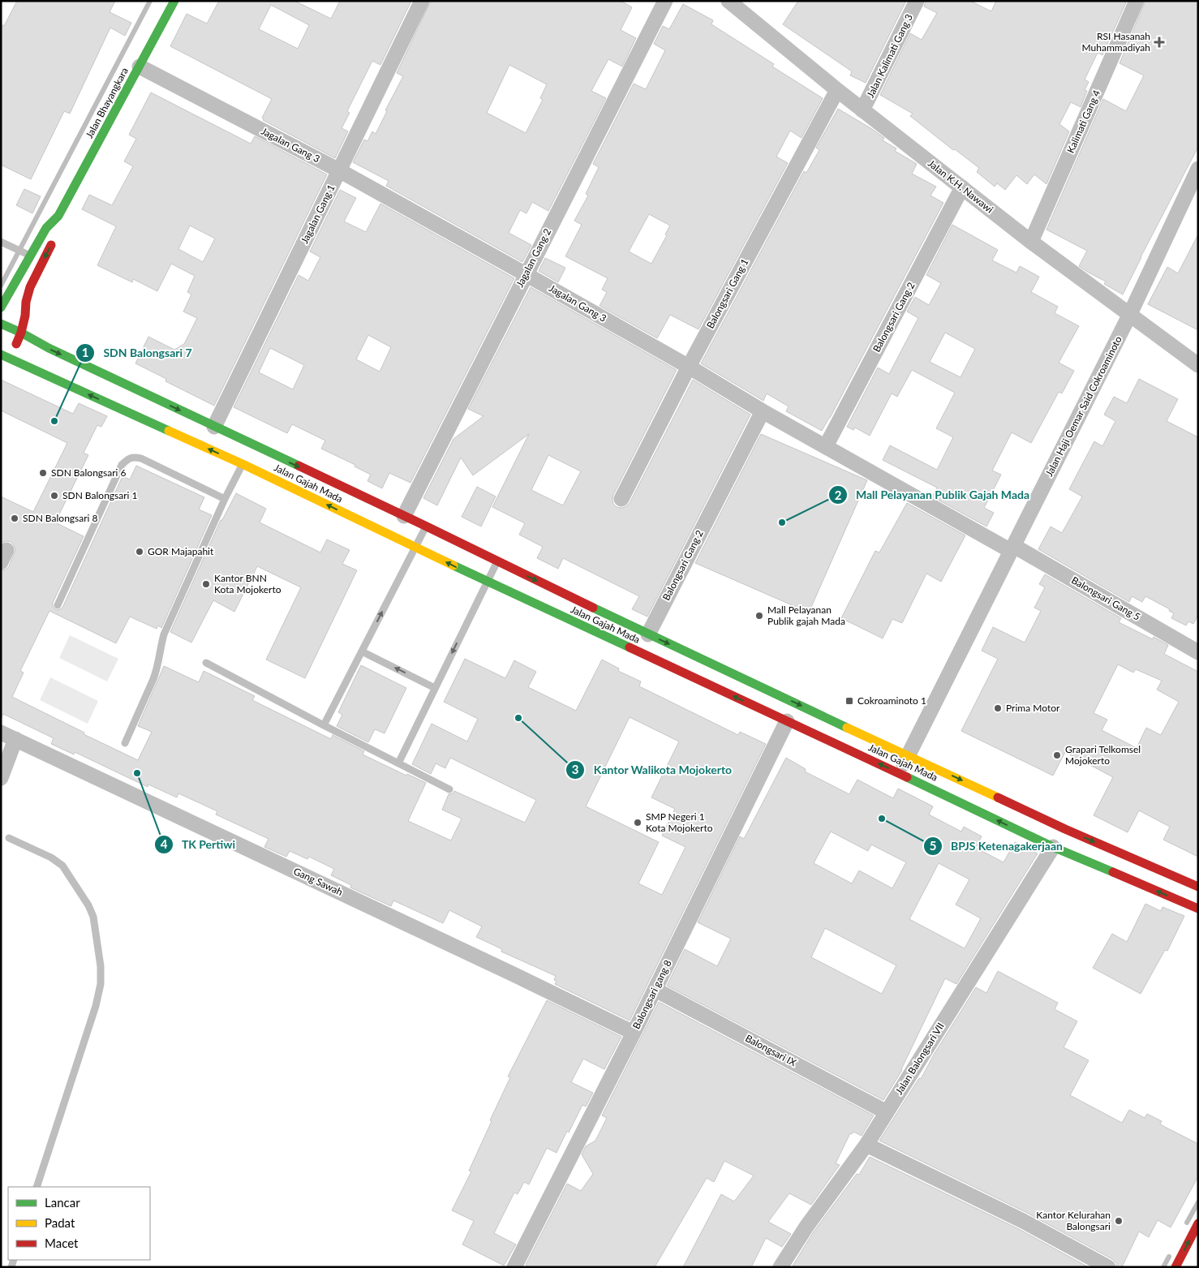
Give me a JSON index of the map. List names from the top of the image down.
{
  "streets": {
    "main road": ["Jalan Bhayangkara", "Jalan Gajah Mada"],
    "street": [
      "Jalan Kalimati Gang 3",
      "Kalimati Gang 4",
      "Jagalan Gang 3",
      "Jalan K.H. Nawawi",
      "Jagalan Gang 1",
      "Jagalan Gang 2",
      "Balongsari Gang 1",
      "Balongsari Gang 2",
      "Jalan Haji Oemar Said Cokroaminoto",
      "Balongsari Gang 5",
      "Gang Sawah",
      "Balongsari gang 8",
      "Balongsari IX",
      "Jalan Balongsari VII"
    ]
  },
  "crossings": [
    ["Jalan Kalimati Gang 3", "Jalan K.H. Nawawi"],
    ["Jalan Bhayangkara", "Jagalan Gang 3"],
    ["Jalan Bhayangkara", "Jalan Gajah Mada"],
    ["Kalimati Gang 4", "Jalan K.H. Nawawi"],
    ["Jagalan Gang 3", "Jagalan Gang 1"],
    ["Jagalan Gang 3", "Jagalan Gang 2"],
    ["Jagalan Gang 3", "Balongsari Gang 1"],
    ["Jagalan Gang 3", "Balongsari Gang 2"],
    ["Jagalan Gang 3", "Jalan Haji Oemar Said Cokroaminoto"],
    ["Jagalan Gang 3", "Balongsari Gang 5"],
    ["Jalan K.H. Nawawi", "Balongsari Gang 1"],
    ["Jalan K.H. Nawawi", "Balongsari Gang 2"],
    ["Jalan K.H. Nawawi", "Jalan Haji Oemar Said Cokroaminoto"],
    ["Jagalan Gang 1", "Jalan Gajah Mada"],
    ["Jagalan Gang 2", "Jalan Gajah Mada"],
    ["Balongsari Gang 2", "Jalan Gajah Mada"],
    ["Jalan Haji Oemar Said Cokroaminoto", "Jalan Gajah Mada"],
    ["Jalan Haji Oemar Said Cokroaminoto", "Balongsari Gang 5"],
    ["Jalan Gajah Mada", "Balongsari gang 8"],
    ["Jalan Gajah Mada", "Jalan Balongsari VII"],
    ["Gang Sawah", "Balongsari gang 8"],
    ["Balongsari gang 8", "Balongsari IX"],
    ["Balongsari IX", "Jalan Balongsari VII"]
  ],
  "places": {
    "health": ["RSI Hasanah Muhammadiyah"],
    "other": [
      "SDN Balongsari 7",
      "SDN Balongsari 6",
      "SDN Balongsari 1",
      "SDN Balongsari 8",
      "Mall Pelayanan Publik Gajah Mada",
      "GOR Majapahit",
      "Kantor BNN Kota Mojokerto",
      "Mall Pelayanan Publik gajah Mada",
      "Prima Motor",
      "Kantor Walikota Mojokerto",
      "Grapari Telkomsel Mojokerto",
      "TK Pertiwi",
      "BPJS Ketenagakerjaan",
      "SMP Negeri 1 Kota Mojokerto",
      "Kantor Kelurahan Balongsari"
    ],
    "transit": ["Cokroaminoto 1"]
  },
  "legend": ["Lancar", "Padat", "Macet"]
}
